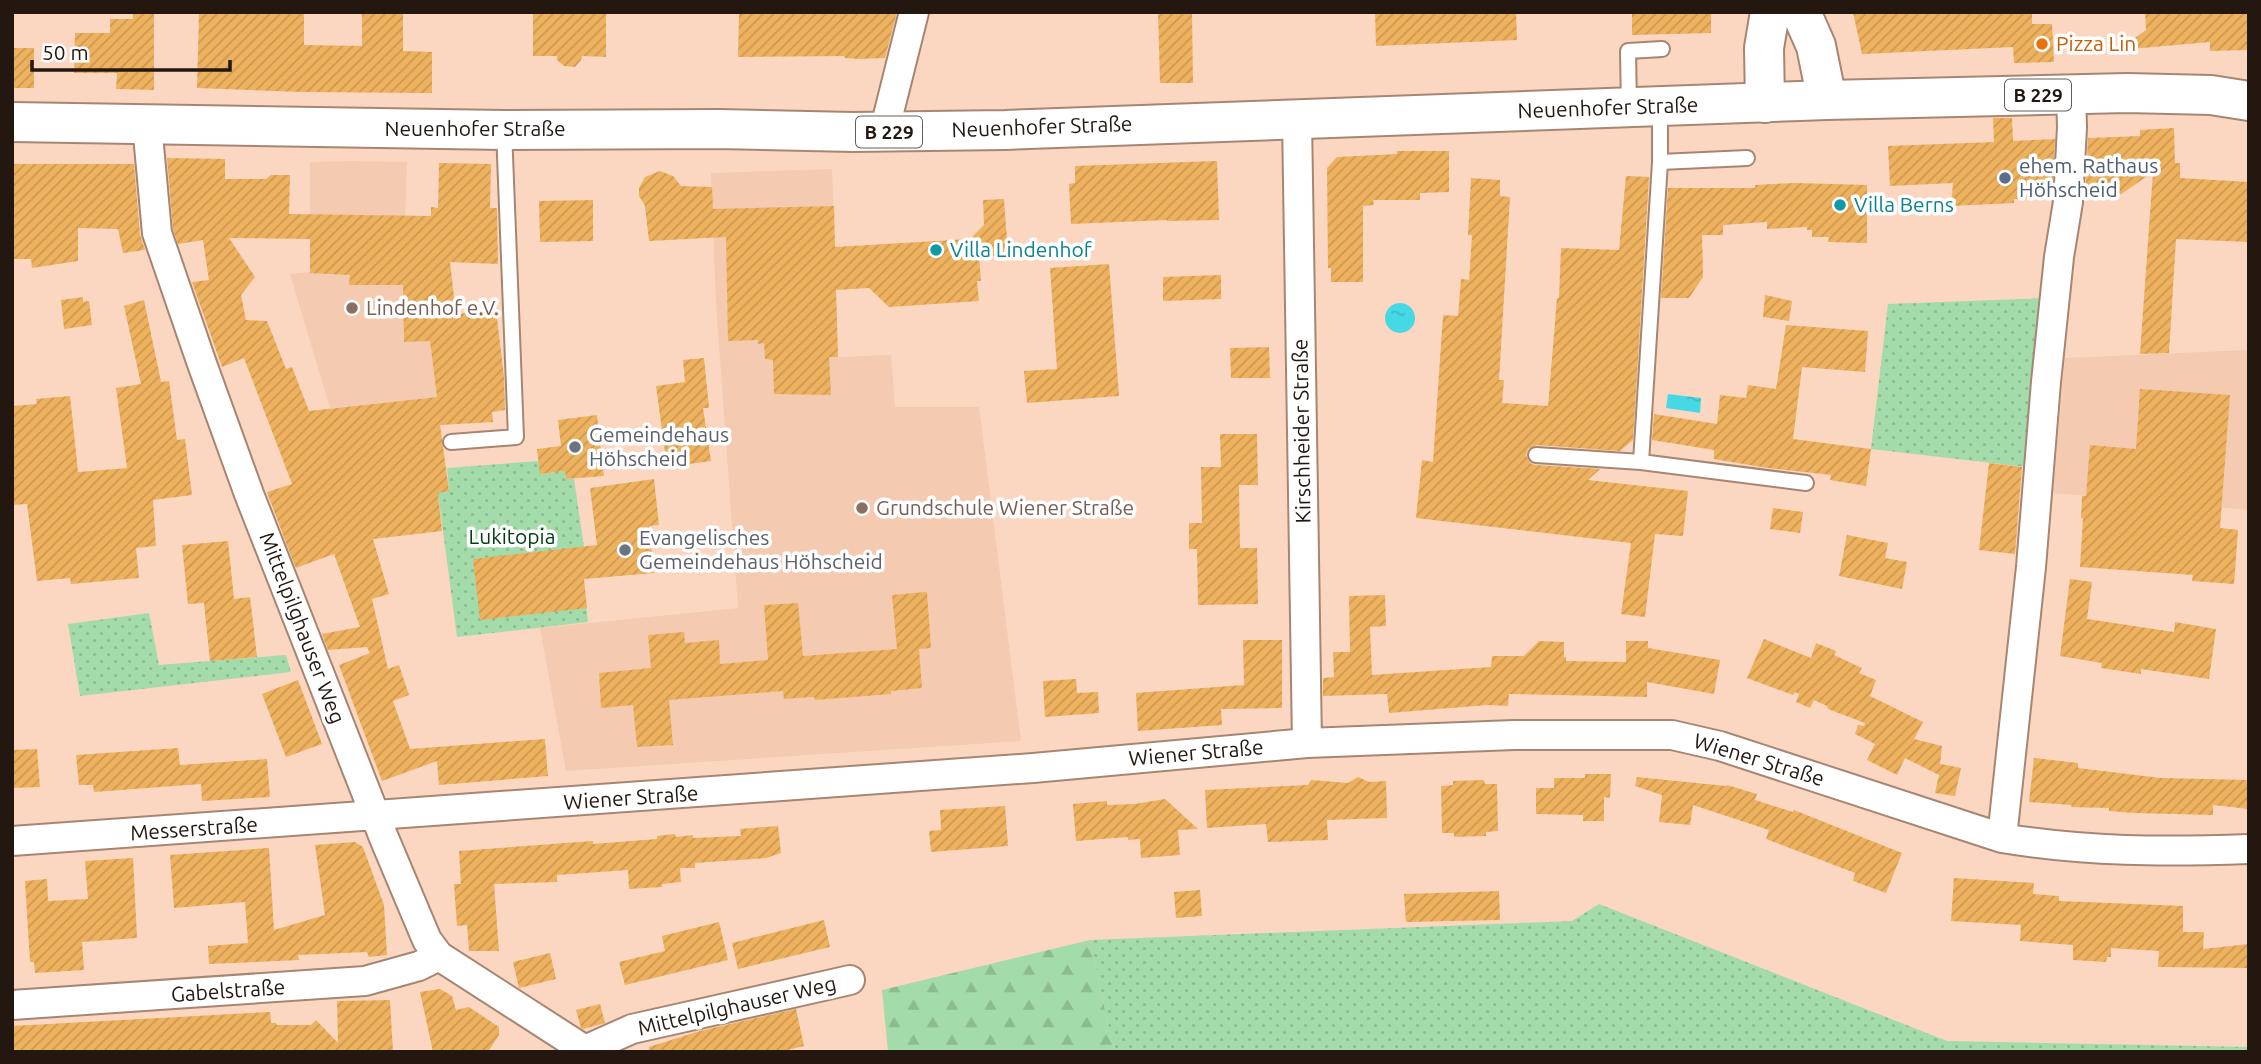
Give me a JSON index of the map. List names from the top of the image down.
{
  "streets": {
    "main road": ["B 229", "Neuenhofer Straße"],
    "street": [
      "Kirschheider Straße",
      "Mittelpilghauser Weg",
      "Wiener Straße",
      "Messerstraße",
      "Gabelstraße"
    ]
  },
  "crossings": [
    ["Neuenhofer Straße", "Kirschheider Straße"],
    ["Neuenhofer Straße", "Mittelpilghauser Weg"],
    ["Kirschheider Straße", "Wiener Straße"],
    ["Mittelpilghauser Weg", "Wiener Straße"],
    ["Mittelpilghauser Weg", "Messerstraße"],
    ["Mittelpilghauser Weg", "Gabelstraße"],
    ["Wiener Straße", "Messerstraße"]
  ],
  "parks": ["Lukitopia"],
  "places": [
    "Pizza Lin",
    "ehem. Rathaus Höhscheid",
    "Villa Berns",
    "Villa Lindenhof",
    "Lindenhof e.V.",
    "Gemeindehaus Höhscheid",
    "Grundschule Wiener Straße",
    "Evangelisches Gemeindehaus Höhscheid"
  ],
  "scale_bar": "50 m"
}
